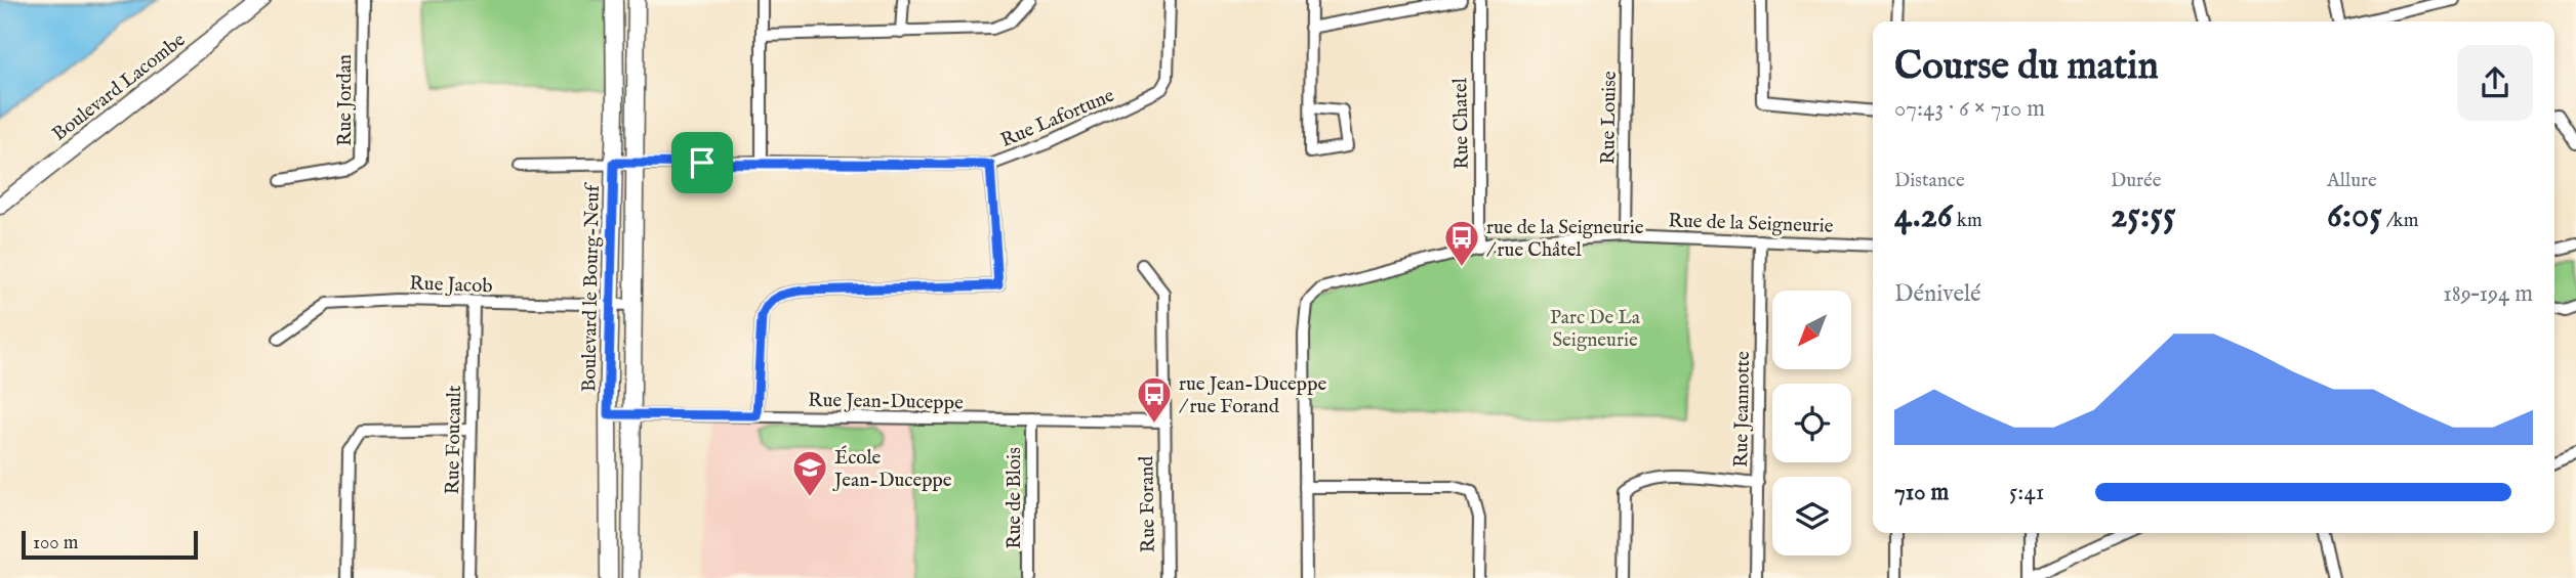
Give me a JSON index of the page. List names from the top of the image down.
{
  "streets": {
    "street": [
      "Boulevard Lacombe",
      "Rue Jordan",
      "Rue Lafortune",
      "Rue Louise",
      "Rue Chatel",
      "Rue de la Seigneurie",
      "Rue Jacob",
      "Boulevard le Bourg-Neuf",
      "Rue Jean-Duceppe",
      "Rue Jeannotte",
      "Rue Foucault",
      "Rue de Blois",
      "Rue Forand"
    ]
  },
  "crossings": [
    ["Rue Lafortune", "Boulevard le Bourg-Neuf"],
    ["Rue Louise", "Rue de la Seigneurie"],
    ["Rue Chatel", "Rue de la Seigneurie"],
    ["Rue de la Seigneurie", "Rue Jeannotte"],
    ["Rue Jacob", "Boulevard le Bourg-Neuf"],
    ["Rue Jacob", "Rue Foucault"],
    ["Boulevard le Bourg-Neuf", "Rue Jean-Duceppe"],
    ["Rue Jean-Duceppe", "Rue de Blois"],
    ["Rue Jean-Duceppe", "Rue Forand"]
  ],
  "parks": ["Parc De La Seigneurie"],
  "places": {
    "bus stop": ["rue de la Seigneurie / rue Châtel", "rue Jean-Duceppe / rue Forand"],
    "school or university": ["École Jean-Duceppe"]
  },
  "scale_bar": "100 m",
  "north": "bottom left",
  "page": {
    "heading": ["Course du matin", "07:43 · 6 × 710 m"],
    "stats": [
      ["Distance", "4.26 km"],
      ["Durée", "25:55"],
      ["Allure", "6:05 /km"]
    ],
    "chart": ["Dénivelé", "189–194 m"],
    "list": [
      {
        "name": "710 m",
        "note": "5:41"
      }
    ],
    "scale": "100 m"
  }
}
